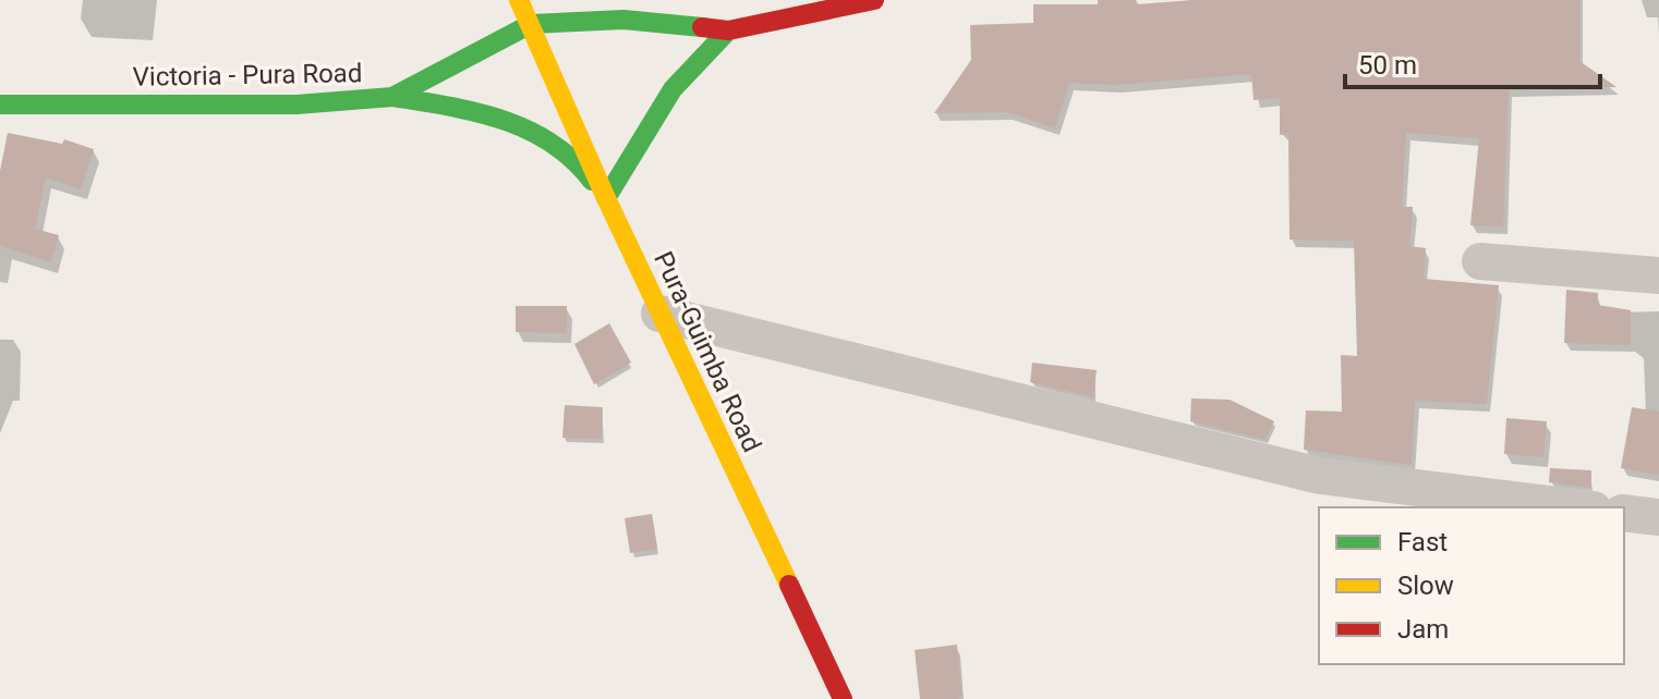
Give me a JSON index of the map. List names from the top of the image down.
{
  "streets": {
    "main road": ["Victoria - Pura Road", "Pura-Guimba Road"]
  },
  "crossings": [
    ["Victoria - Pura Road", "Pura-Guimba Road"]
  ],
  "legend": ["Fast", "Slow", "Jam"],
  "scale_bar": "50 m"
}
